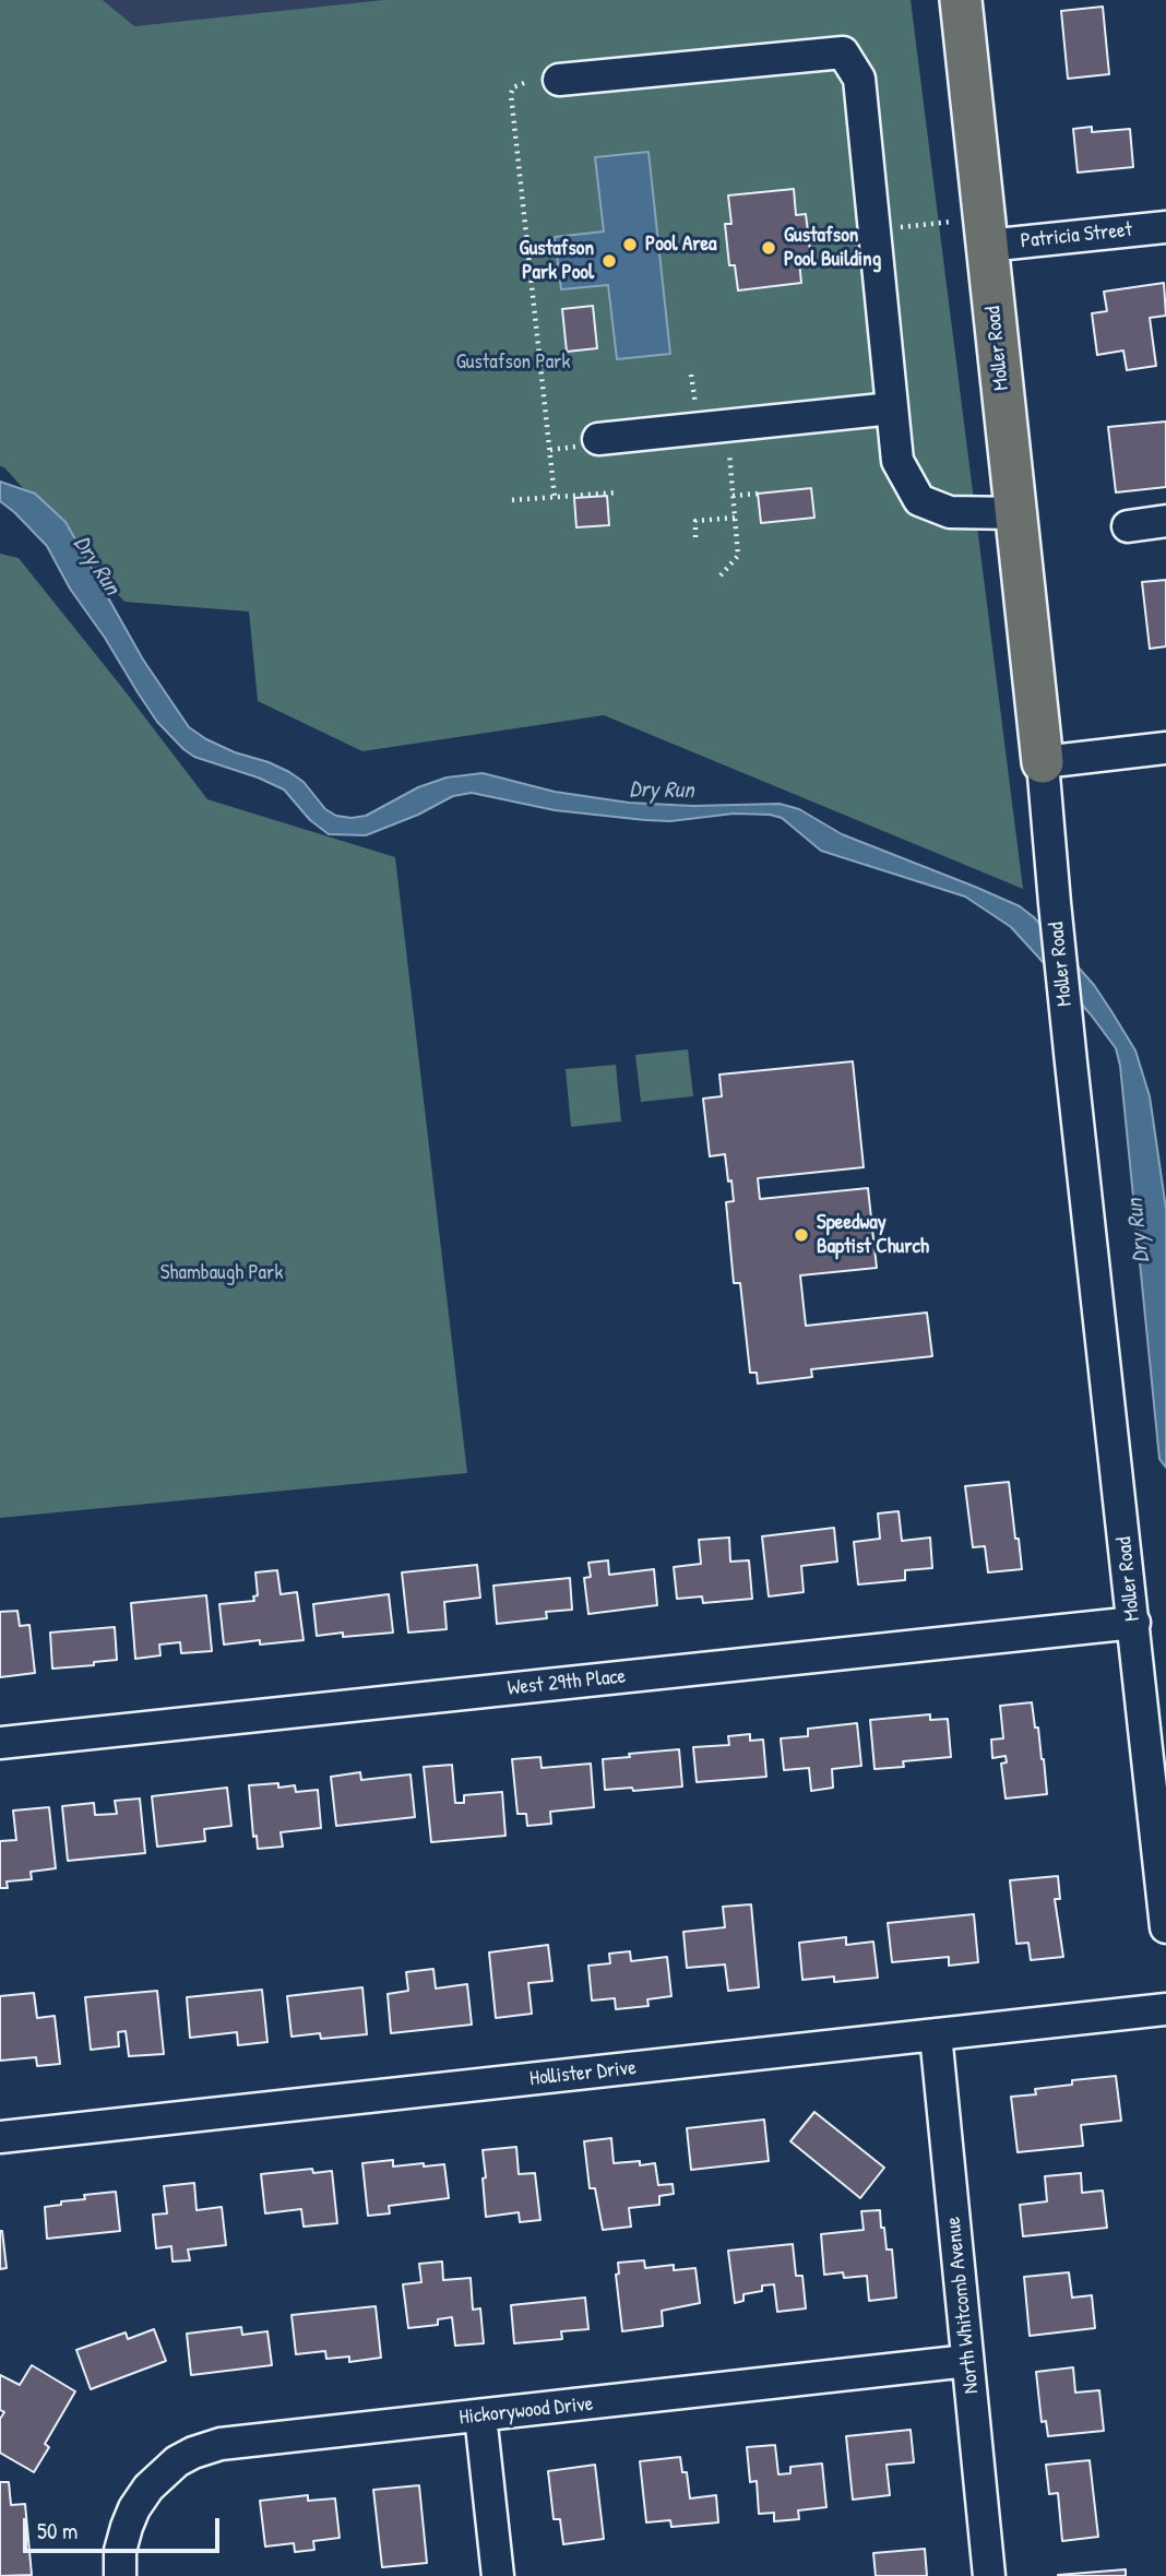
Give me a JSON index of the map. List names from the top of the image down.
{
  "streets": {
    "main road": ["Moller Road"],
    "street": [
      "Patricia Street",
      "West 29th Place",
      "Hollister Drive",
      "North Whitcomb Avenue",
      "Hickorywood Drive"
    ]
  },
  "crossings": [
    ["Patricia Street", "Moller Road"],
    ["Moller Road", "West 29th Place"],
    ["Hollister Drive", "North Whitcomb Avenue"],
    ["North Whitcomb Avenue", "Hickorywood Drive"]
  ],
  "water": ["Dry Run"],
  "parks": ["Gustafson Park", "Shambaugh Park"],
  "places": [
    "Pool Area",
    "Gustafson Pool Building",
    "Gustafson Park Pool",
    "Speedway Baptist Church"
  ],
  "scale_bar": "50 m"
}
